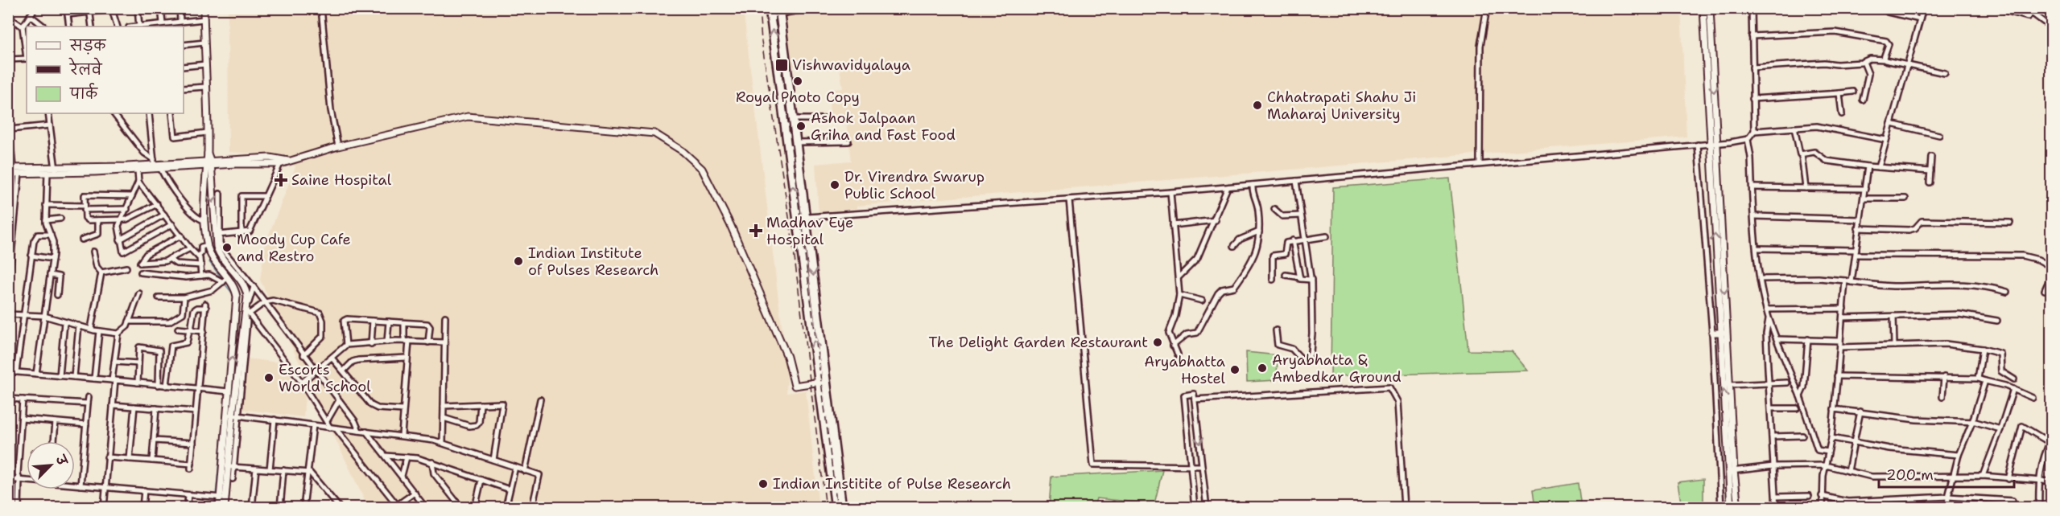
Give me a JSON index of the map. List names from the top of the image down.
{
  "places": {
    "transit": ["Vishwavidyalaya"],
    "other": [
      "Royal Photo Copy",
      "Chhatrapati Shahu Ji Maharaj University",
      "Ashok Jalpaan Griha and Fast Food",
      "Dr. Virendra Swarup Public School",
      "Moody Cup Cafe and Restro",
      "Indian Institute of Pulses Research",
      "The Delight Garden Restaurant",
      "Aryabhatta & Ambedkar Ground",
      "Aryabhatta Hostel",
      "Escorts World School",
      "Indian Institite of Pulse Research"
    ],
    "health": ["Saine Hospital", "Madhav Eye Hospital"]
  },
  "legend": ["सड़क", "रेलवे", "पार्क"],
  "scale_bar": "200 m",
  "north": "top right"
}
